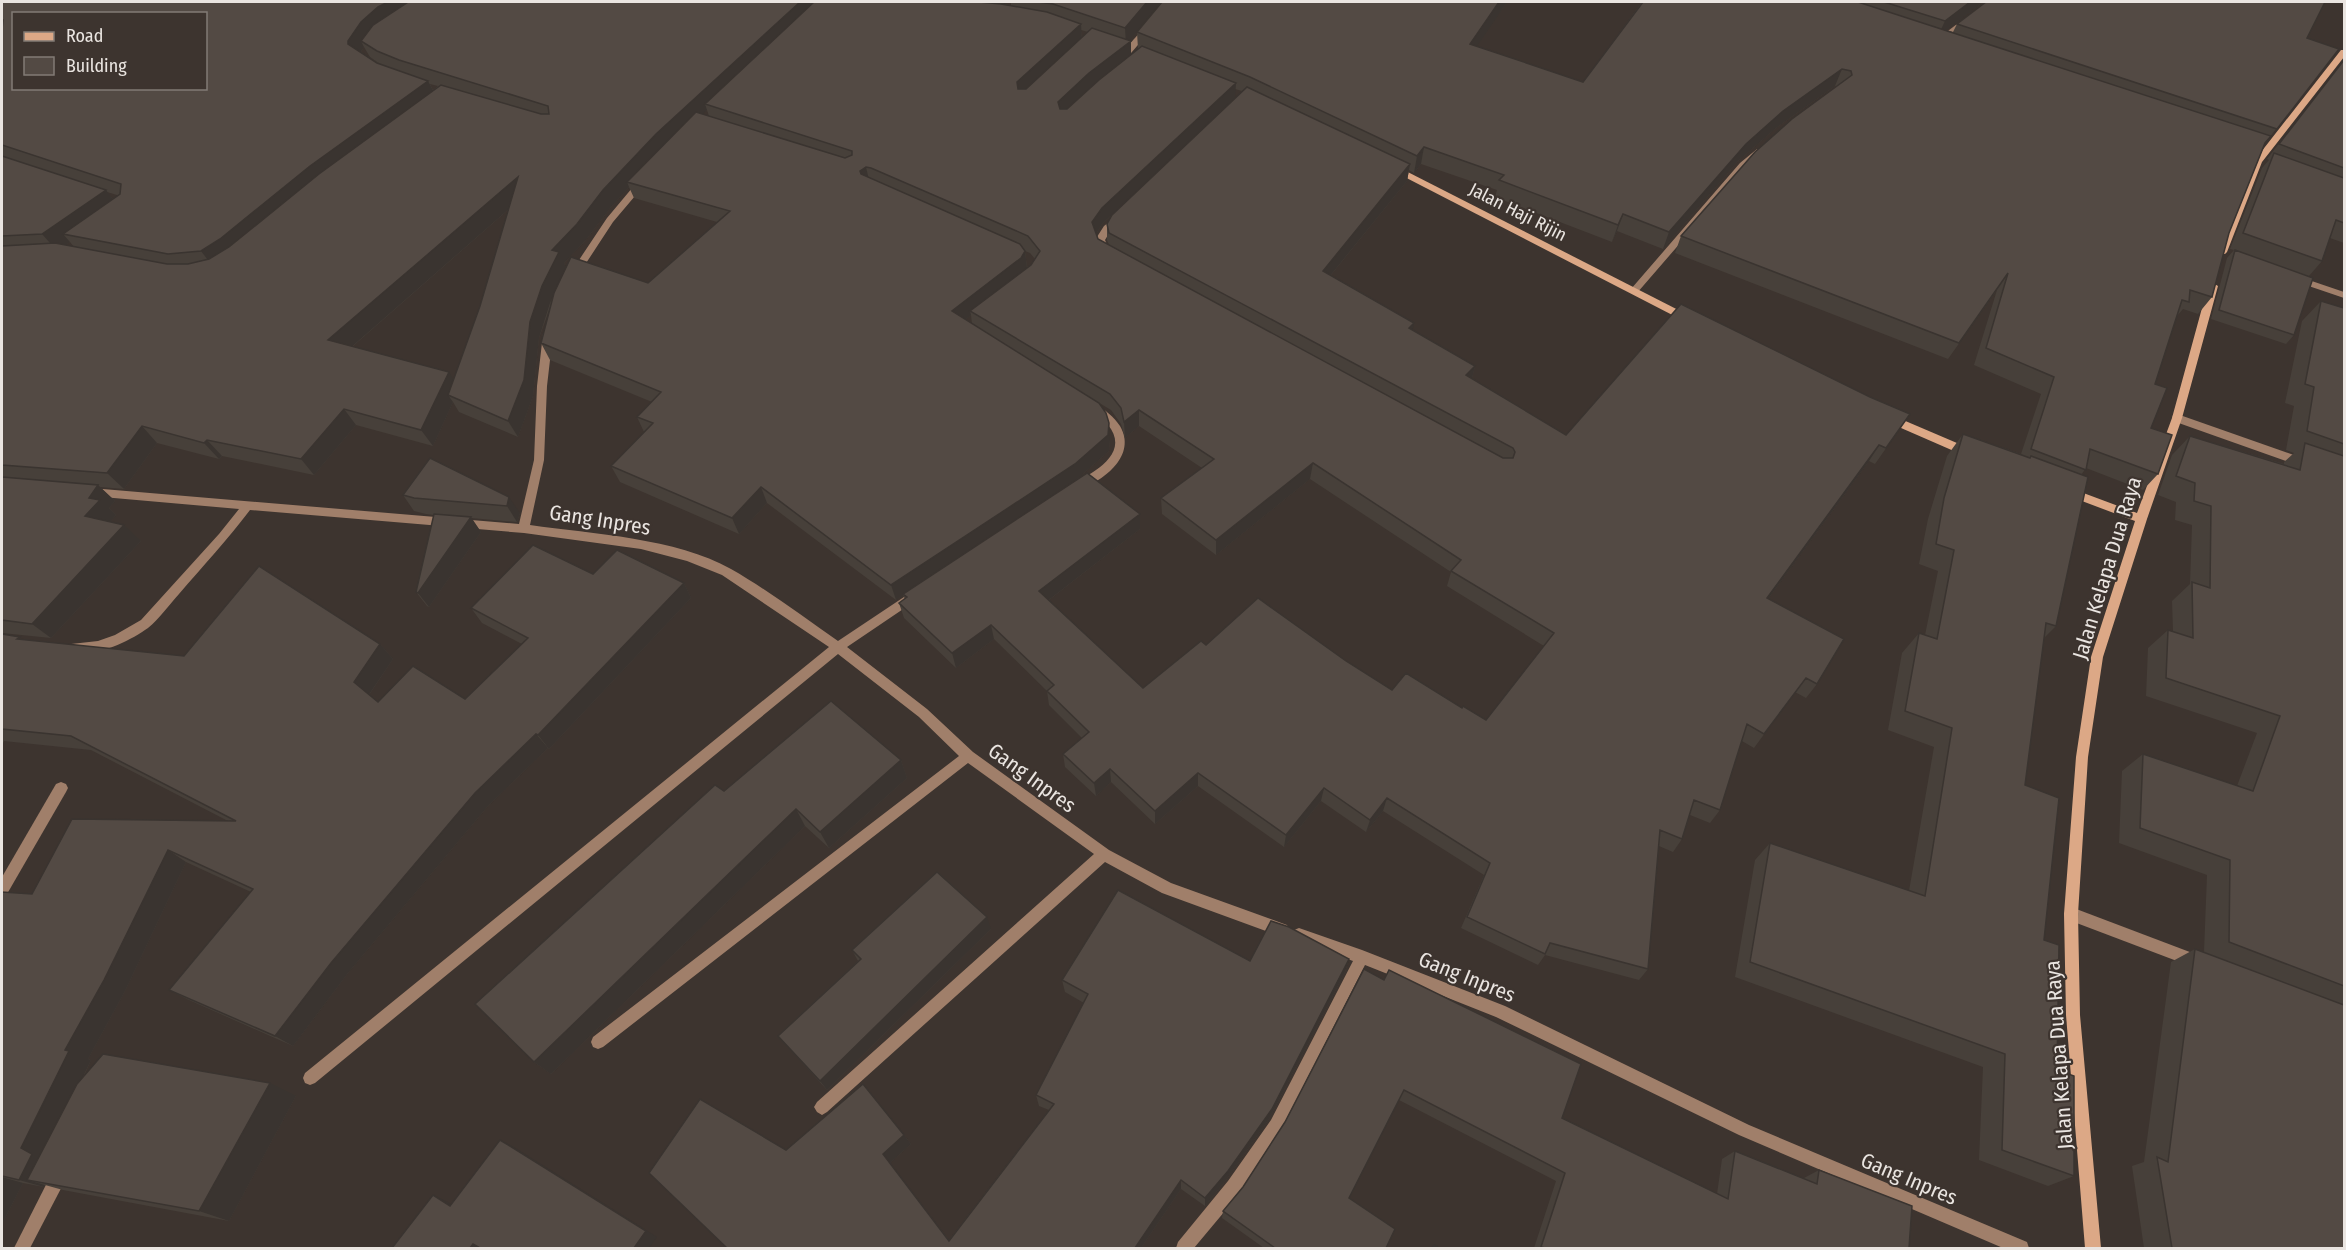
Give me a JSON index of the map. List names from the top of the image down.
{
  "streets": {
    "main road": ["Jalan Haji Rijin", "Jalan Kelapa Dua Raya"],
    "street": ["Gang Inpres"]
  },
  "legend": ["Road", "Building"]
}
